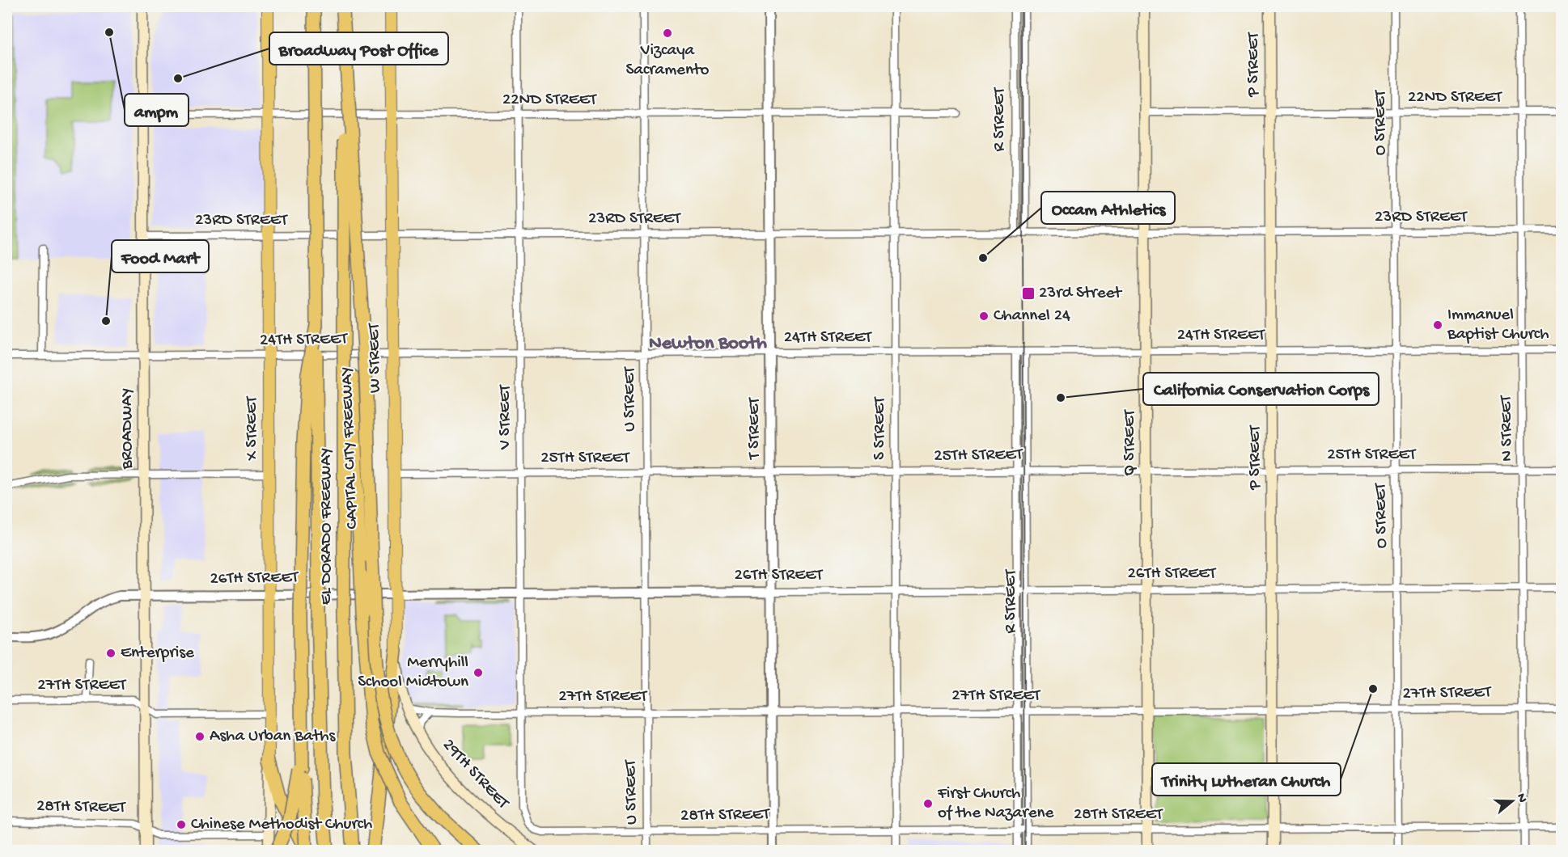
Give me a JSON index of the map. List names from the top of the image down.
{
  "streets": {
    "highway": ["CAPITAL CITY FREEWAY", "EL DORADO FREEWAY"],
    "main road": [
      "P STREET",
      "W STREET",
      "BROADWAY",
      "X STREET",
      "Q STREET",
      "29TH STREET"
    ],
    "street": [
      "22ND STREET",
      "R STREET",
      "O STREET",
      "23RD STREET",
      "24TH STREET",
      "U STREET",
      "V STREET",
      "T STREET",
      "S STREET",
      "N STREET",
      "25TH STREET",
      "26TH STREET",
      "27TH STREET",
      "28TH STREET"
    ]
  },
  "crossings": [
    ["P STREET", "22ND STREET"],
    ["P STREET", "23RD STREET"],
    ["P STREET", "24TH STREET"],
    ["P STREET", "25TH STREET"],
    ["P STREET", "26TH STREET"],
    ["P STREET", "27TH STREET"],
    ["P STREET", "28TH STREET"],
    ["22ND STREET", "O STREET"],
    ["22ND STREET", "W STREET"],
    ["22ND STREET", "U STREET"],
    ["22ND STREET", "V STREET"],
    ["22ND STREET", "BROADWAY"],
    ["22ND STREET", "X STREET"],
    ["22ND STREET", "T STREET"],
    ["22ND STREET", "S STREET"],
    ["22ND STREET", "N STREET"],
    ["22ND STREET", "Q STREET"],
    ["R STREET", "23RD STREET"],
    ["R STREET", "24TH STREET"],
    ["R STREET", "25TH STREET"],
    ["R STREET", "26TH STREET"],
    ["R STREET", "27TH STREET"],
    ["R STREET", "28TH STREET"],
    ["O STREET", "23RD STREET"],
    ["O STREET", "24TH STREET"],
    ["O STREET", "25TH STREET"],
    ["O STREET", "26TH STREET"],
    ["O STREET", "27TH STREET"],
    ["O STREET", "28TH STREET"],
    ["23RD STREET", "W STREET"],
    ["23RD STREET", "U STREET"],
    ["23RD STREET", "V STREET"],
    ["23RD STREET", "BROADWAY"],
    ["23RD STREET", "X STREET"],
    ["23RD STREET", "T STREET"],
    ["23RD STREET", "S STREET"],
    ["23RD STREET", "N STREET"],
    ["23RD STREET", "Q STREET"],
    ["24TH STREET", "W STREET"],
    ["24TH STREET", "U STREET"],
    ["24TH STREET", "V STREET"],
    ["24TH STREET", "BROADWAY"],
    ["24TH STREET", "X STREET"],
    ["24TH STREET", "T STREET"],
    ["24TH STREET", "S STREET"],
    ["24TH STREET", "N STREET"],
    ["24TH STREET", "Q STREET"],
    ["W STREET", "25TH STREET"],
    ["W STREET", "26TH STREET"],
    ["W STREET", "27TH STREET"],
    ["W STREET", "29TH STREET"],
    ["U STREET", "25TH STREET"],
    ["U STREET", "26TH STREET"],
    ["U STREET", "27TH STREET"],
    ["U STREET", "28TH STREET"],
    ["V STREET", "25TH STREET"],
    ["V STREET", "26TH STREET"],
    ["V STREET", "27TH STREET"],
    ["V STREET", "28TH STREET"],
    ["BROADWAY", "26TH STREET"],
    ["BROADWAY", "27TH STREET"],
    ["BROADWAY", "28TH STREET"],
    ["X STREET", "26TH STREET"],
    ["X STREET", "27TH STREET"],
    ["X STREET", "28TH STREET"],
    ["T STREET", "25TH STREET"],
    ["T STREET", "26TH STREET"],
    ["T STREET", "27TH STREET"],
    ["T STREET", "28TH STREET"],
    ["S STREET", "25TH STREET"],
    ["S STREET", "26TH STREET"],
    ["S STREET", "27TH STREET"],
    ["S STREET", "28TH STREET"],
    ["N STREET", "25TH STREET"],
    ["N STREET", "26TH STREET"],
    ["N STREET", "27TH STREET"],
    ["N STREET", "28TH STREET"],
    ["Q STREET", "25TH STREET"],
    ["Q STREET", "26TH STREET"],
    ["Q STREET", "27TH STREET"],
    ["Q STREET", "28TH STREET"],
    ["CAPITAL CITY FREEWAY", "EL DORADO FREEWAY"],
    ["27TH STREET", "29TH STREET"]
  ],
  "districts": ["Newton Booth"],
  "places": {
    "other": [
      "ampm",
      "Vizcaya Sacramento",
      "Broadway Post Office",
      "Occam Athletics",
      "Channel 24",
      "Food Mart",
      "Immanuel Baptist Church",
      "California Conservation Corps",
      "Enterprise",
      "Merryhill School Midtown",
      "Trinity Lutheran Church",
      "Asha Urban Baths",
      "First Church of the Nazarene",
      "Chinese Methodist Church"
    ],
    "transit": ["23rd Street"]
  },
  "north": "right"
}
